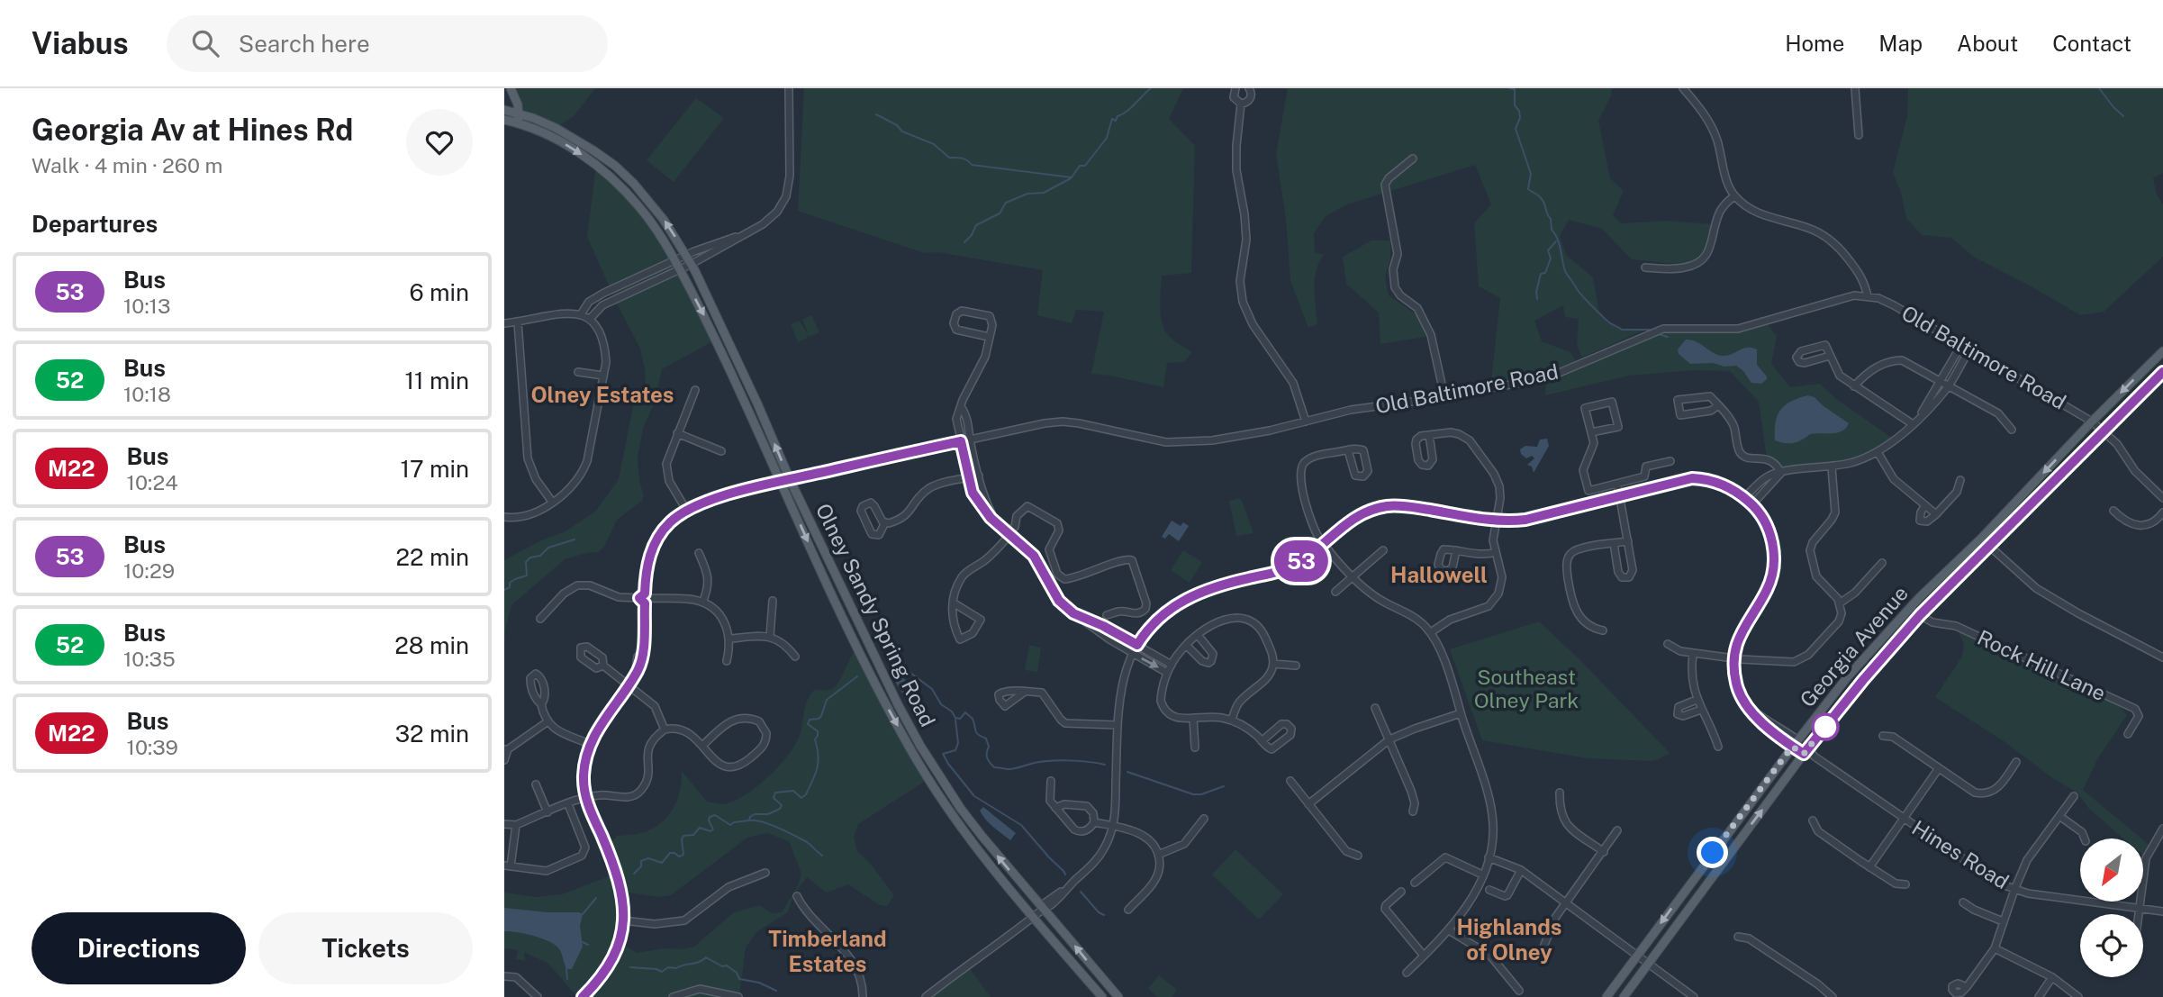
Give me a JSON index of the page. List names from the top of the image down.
{
  "streets": {
    "main road": ["Olney Sandy Spring Road", "Georgia Avenue"],
    "street": ["Old Baltimore Road", "Rock Hill Lane", "Hines Road"]
  },
  "crossings": [
    ["Old Baltimore Road", "Olney Sandy Spring Road"],
    ["Old Baltimore Road", "Georgia Avenue"],
    ["Georgia Avenue", "Rock Hill Lane"],
    ["Georgia Avenue", "Hines Road"]
  ],
  "districts": [
    "Olney Estates",
    "Hallowell",
    "Highlands of Olney",
    "Timberland Estates"
  ],
  "parks": ["Southeast Olney Park"],
  "lines": ["bus line 53"],
  "north": "bottom left",
  "page": {
    "header": "Viabus",
    "search": "Search here",
    "nav": [
      "Home",
      "Map",
      "About",
      "Contact"
    ],
    "heading": [
      ["Georgia Av at Hines Rd", "Walk · 4 min · 260 m"],
      "Departures"
    ],
    "on_map": "53",
    "list": [
      {
        "mark": "53",
        "name": "Bus",
        "note": "10:13",
        "value": "6 min"
      },
      {
        "mark": "52",
        "name": "Bus",
        "note": "10:18",
        "value": "11 min"
      },
      {
        "mark": "M22",
        "name": "Bus",
        "note": "10:24",
        "value": "17 min"
      },
      {
        "mark": "53",
        "name": "Bus",
        "note": "10:29",
        "value": "22 min"
      },
      {
        "mark": "52",
        "name": "Bus",
        "note": "10:35",
        "value": "28 min"
      },
      {
        "mark": "M22",
        "name": "Bus",
        "note": "10:39",
        "value": "32 min"
      }
    ],
    "buttons": ["Directions", "Tickets"]
  }
}
